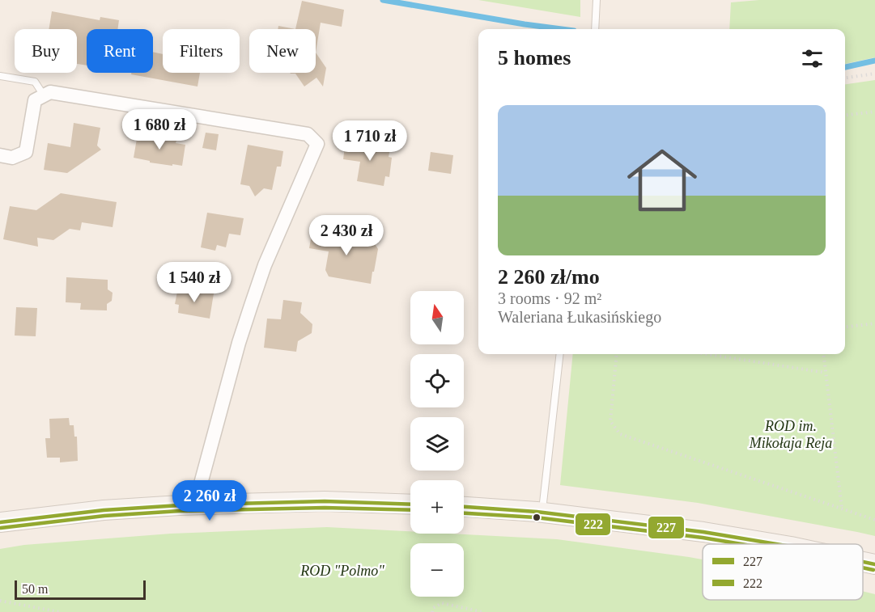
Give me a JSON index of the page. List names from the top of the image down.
{
  "parks": ["ROD im. Mikołaja Reja", "ROD \"Polmo\""],
  "lines": ["transit line 227", "transit line 222"],
  "legend": ["227", "222"],
  "scale_bar": "50 m",
  "north": "top",
  "page": {
    "chip": [
      "Buy",
      "Rent",
      "Filters",
      "New"
    ],
    "heading": "5 homes",
    "list": [
      {
        "name": "2 260 zł/mo",
        "note": "3 rooms · 92 m² · Waleriana Łukasińskiego"
      }
    ],
    "price": [
      "1 680 zł",
      "1 710 zł",
      "2 430 zł",
      "1 540 zł",
      "2 260 zł"
    ],
    "map_buttons": ["+", "−"],
    "scale": "50 m"
  }
}
